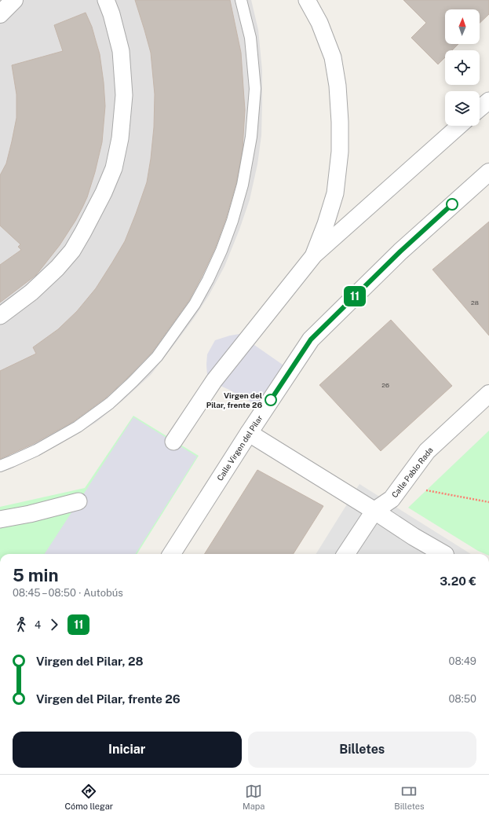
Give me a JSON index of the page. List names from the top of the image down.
{
  "streets": {
    "street": ["Calle Virgen del Pilar", "Calle Pablo Rada"]
  },
  "places": ["Virgen del Pilar, frente 26"],
  "lines": ["bus line 11"],
  "house_numbers": ["28", "26"],
  "north": "top",
  "page": {
    "on_map": "11",
    "heading": ["5 min", "08:45 – 08:50 · Autobús", "3.20 €"],
    "legs": ["4", "11"],
    "list": [
      {
        "name": "Virgen del Pilar, 28",
        "value": "08:49"
      },
      {
        "name": "Virgen del Pilar, frente 26",
        "value": "08:50"
      }
    ],
    "buttons": ["Iniciar", "Billetes"],
    "tabs": ["Cómo llegar", "Mapa", "Billetes"]
  }
}
